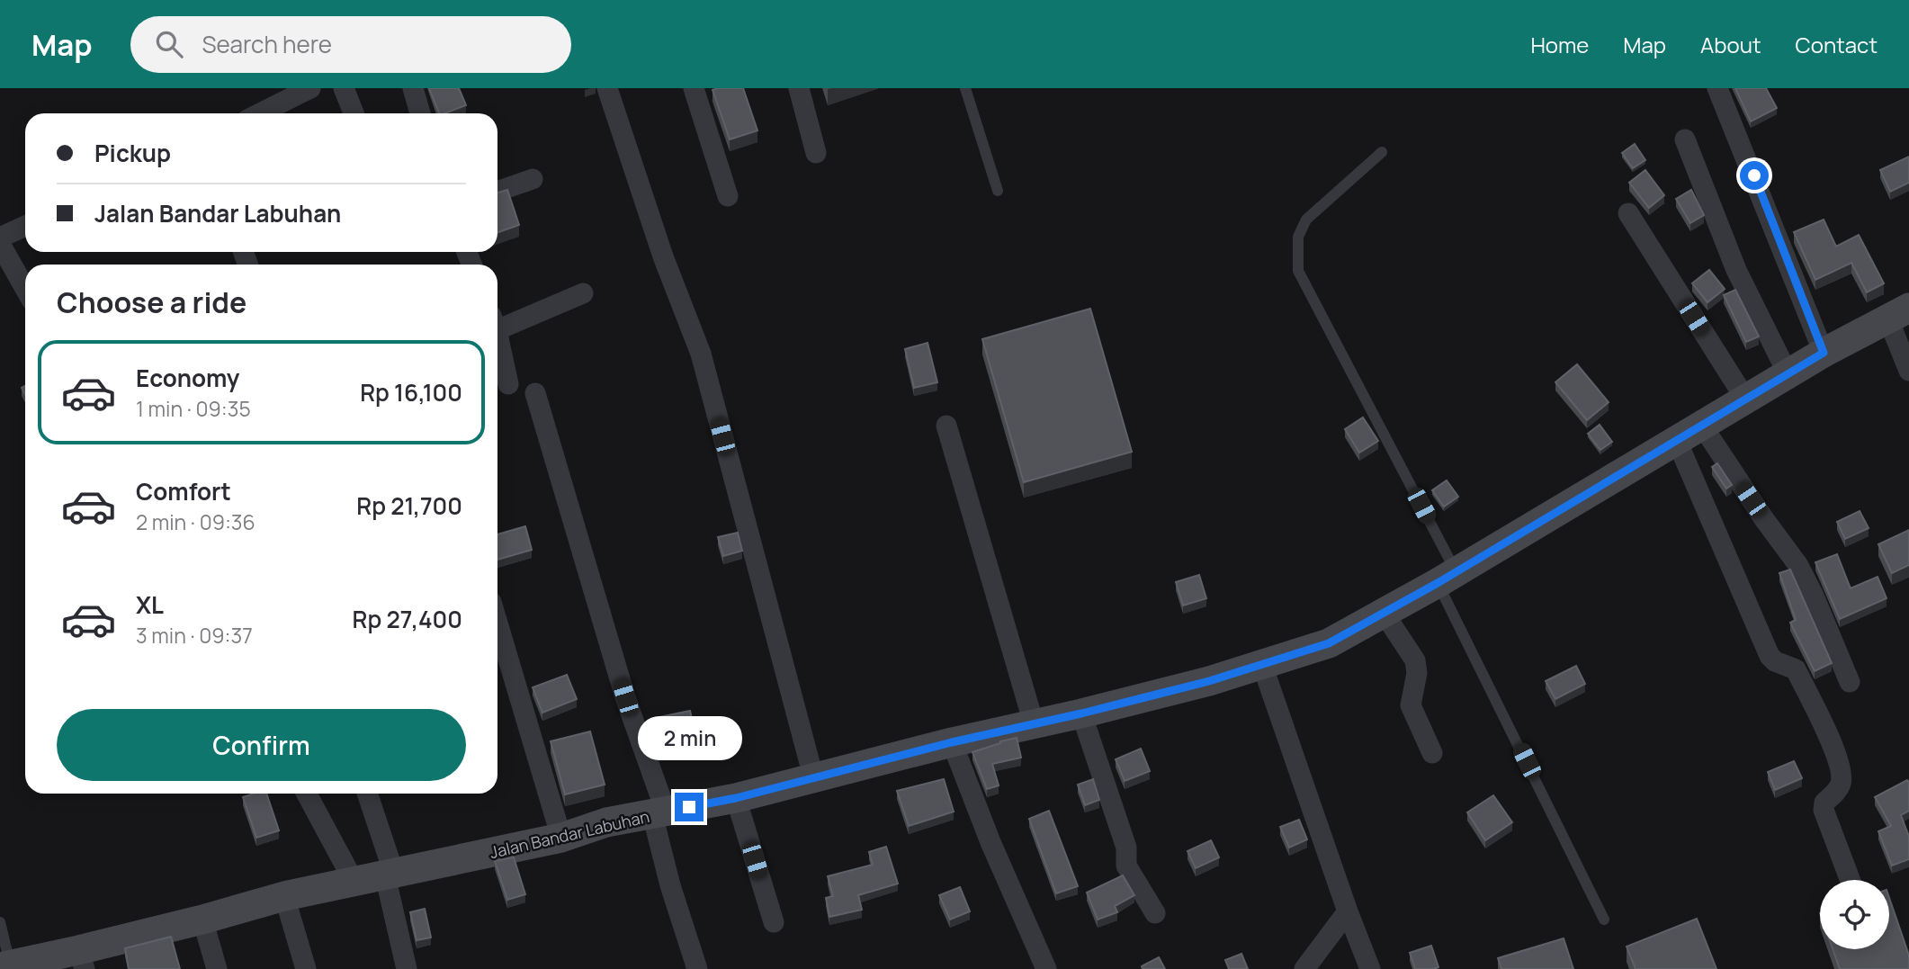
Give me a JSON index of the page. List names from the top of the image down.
{
  "streets": {
    "main road": ["Jalan Bandar Labuhan"]
  },
  "page": {
    "header": "Map",
    "search": "Search here",
    "nav": [
      "Home",
      "Map",
      "About",
      "Contact"
    ],
    "banner": ["Pickup", "Jalan Bandar Labuhan"],
    "heading": "Choose a ride",
    "list": [
      {
        "name": "Economy",
        "note": "1 min · 09:35",
        "value": "Rp 16,100"
      },
      {
        "name": "Comfort",
        "note": "2 min · 09:36",
        "value": "Rp 21,700"
      },
      {
        "name": "XL",
        "note": "3 min · 09:37",
        "value": "Rp 27,400"
      }
    ],
    "buttons": "Confirm",
    "bubble": "2 min"
  }
}
